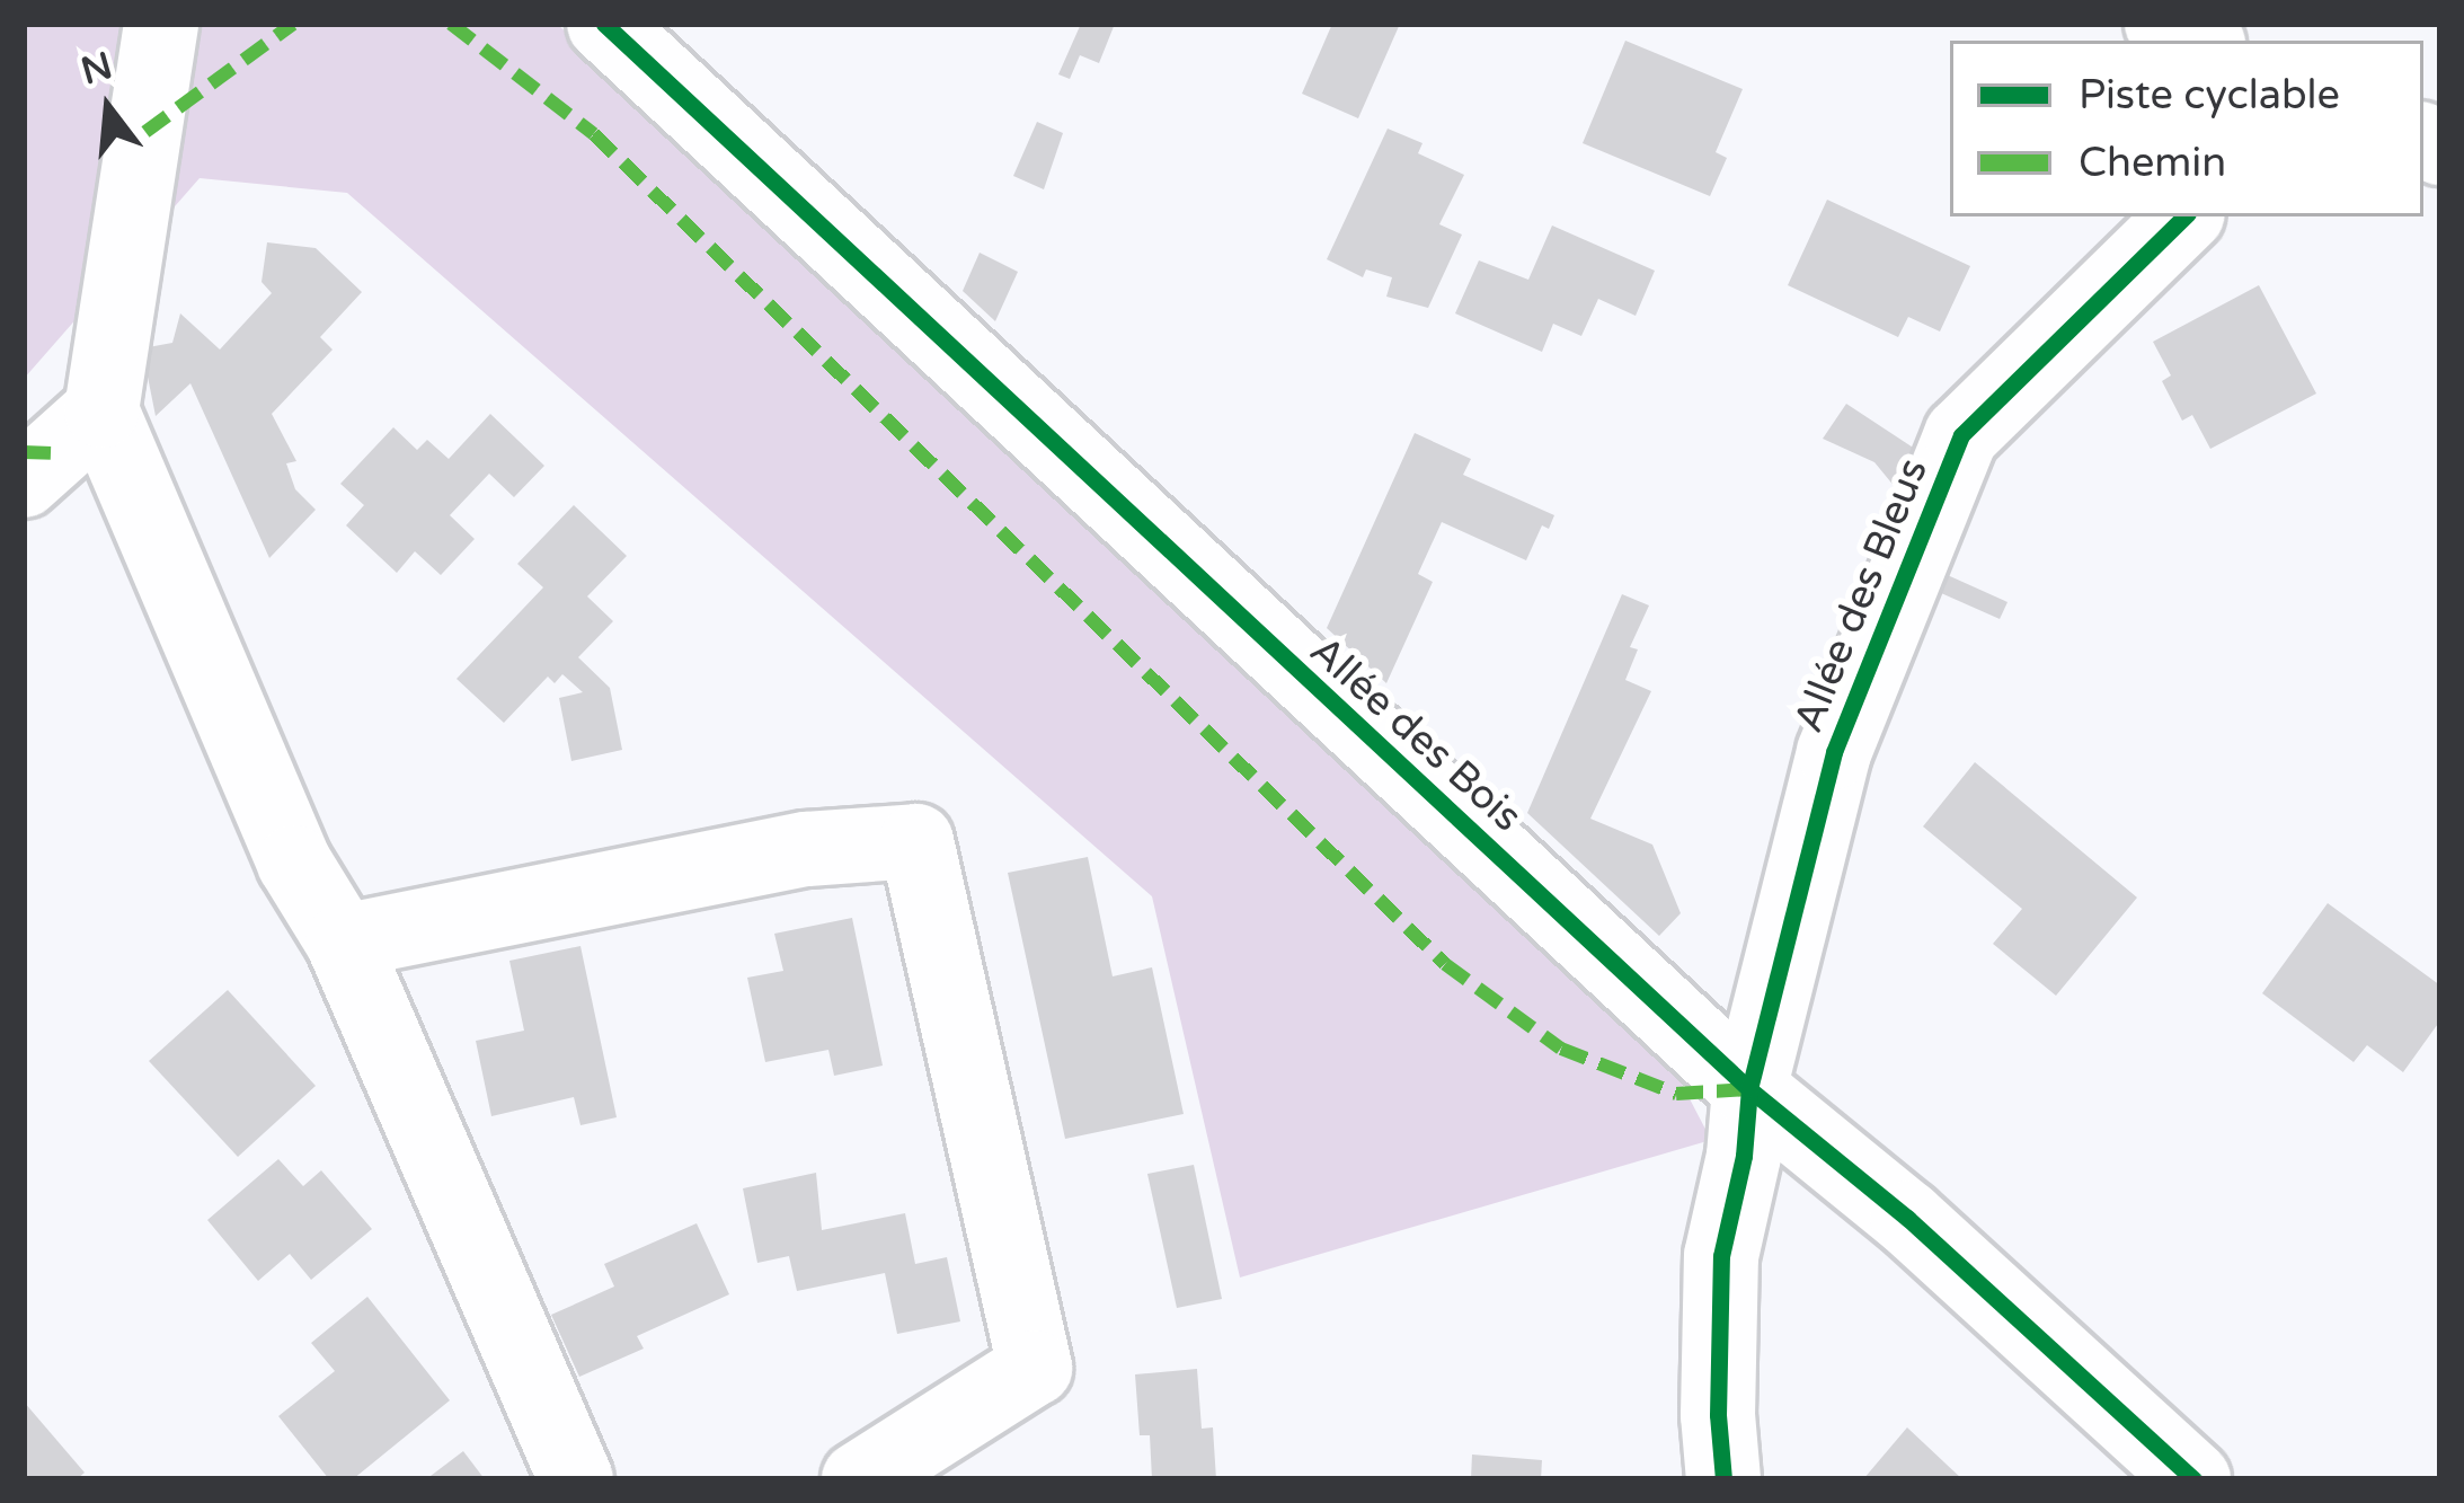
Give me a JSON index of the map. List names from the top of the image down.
{
  "streets": {
    "street": ["Allée des Bleus", "Allée des Bois"]
  },
  "crossings": [
    ["Allée des Bleus", "Allée des Bois"]
  ],
  "legend": ["Piste cyclable", "Chemin"],
  "north": "top"
}
